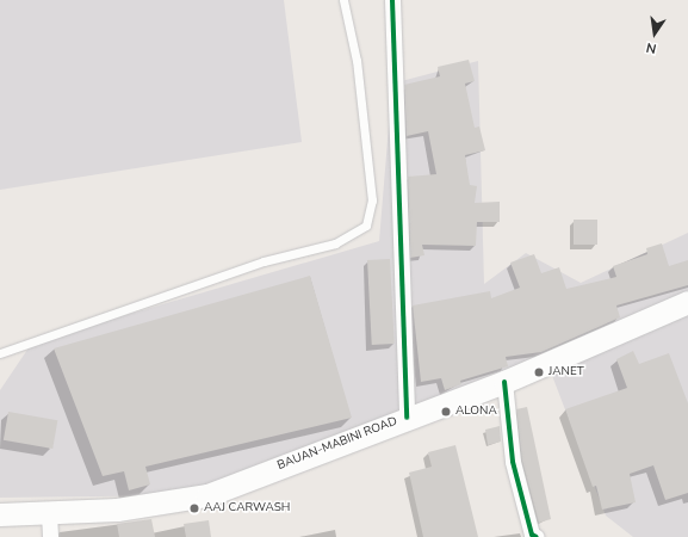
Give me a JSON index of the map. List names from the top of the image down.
{
  "streets": {
    "main road": ["BAUAN-MABINI ROAD"]
  },
  "places": ["JANET", "ALONA", "AAJ CARWASH"],
  "north": "bottom"
}
